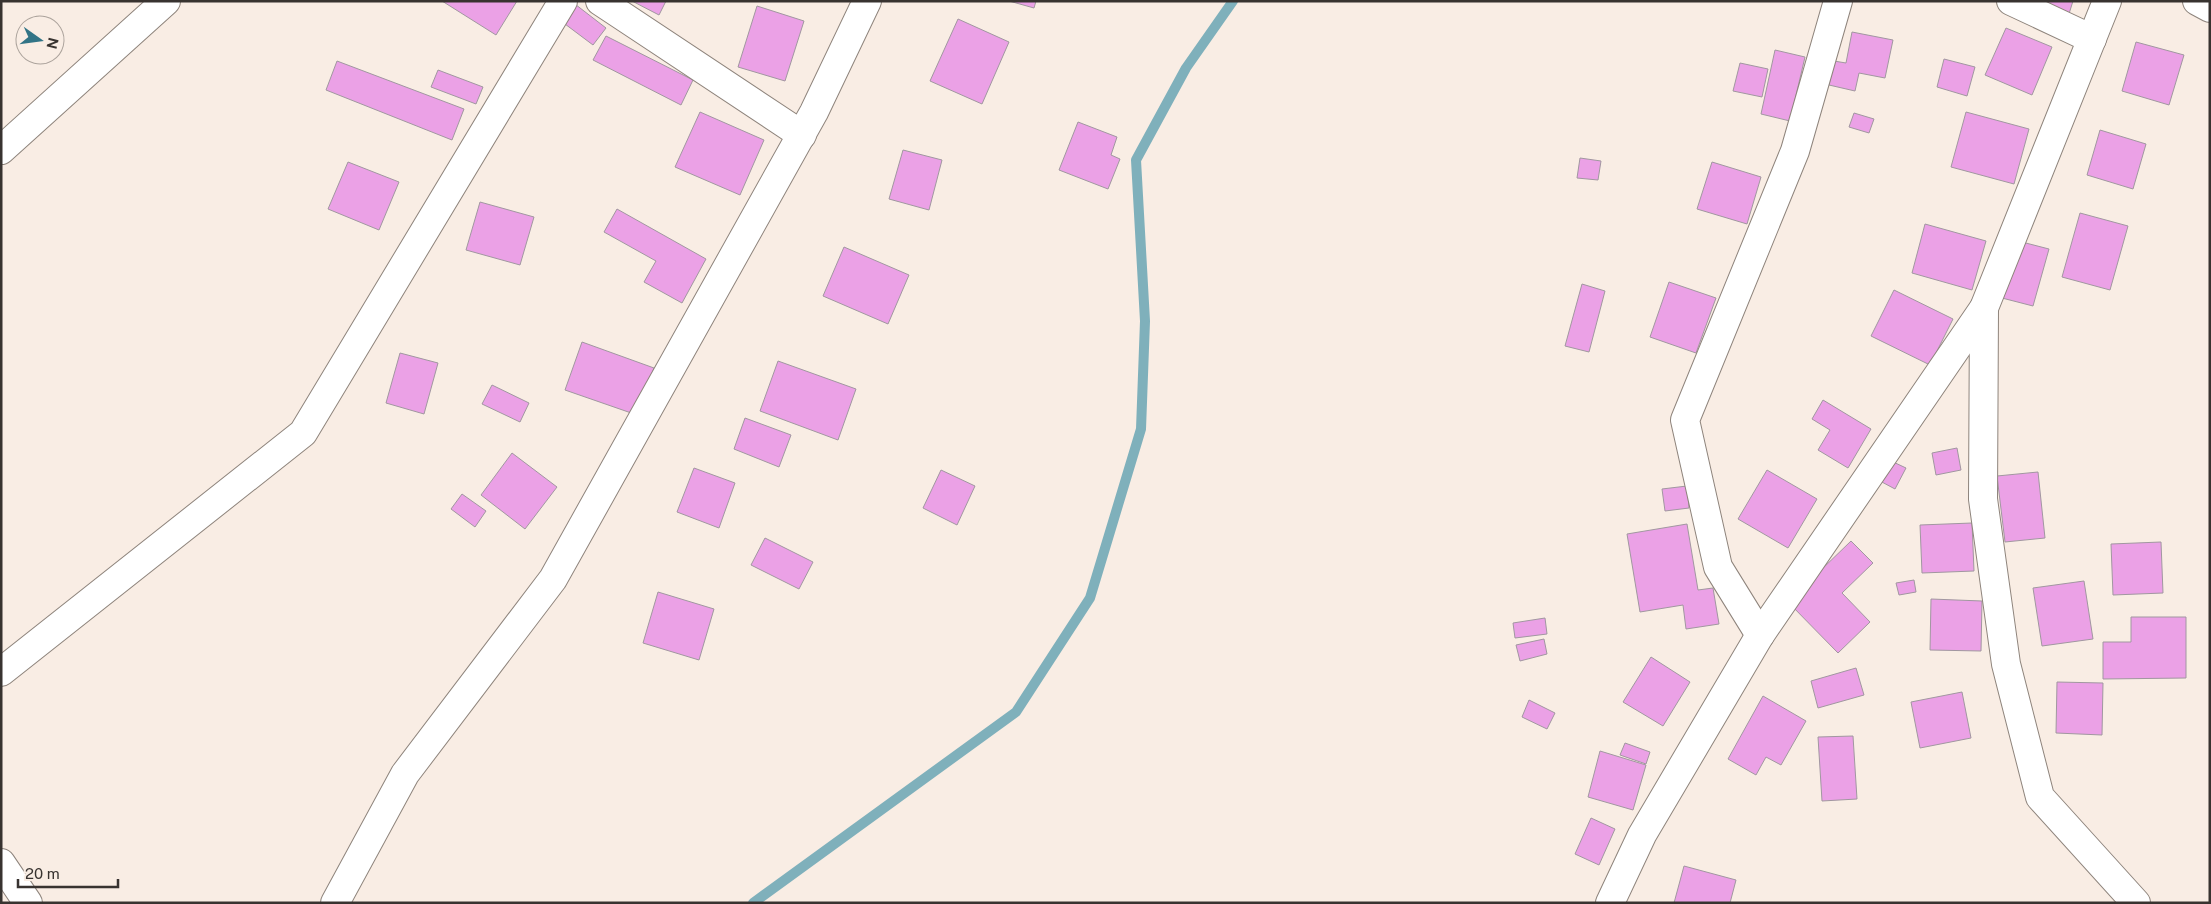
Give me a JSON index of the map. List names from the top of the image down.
{
  "scale_bar": "20 m",
  "north": "right"
}
